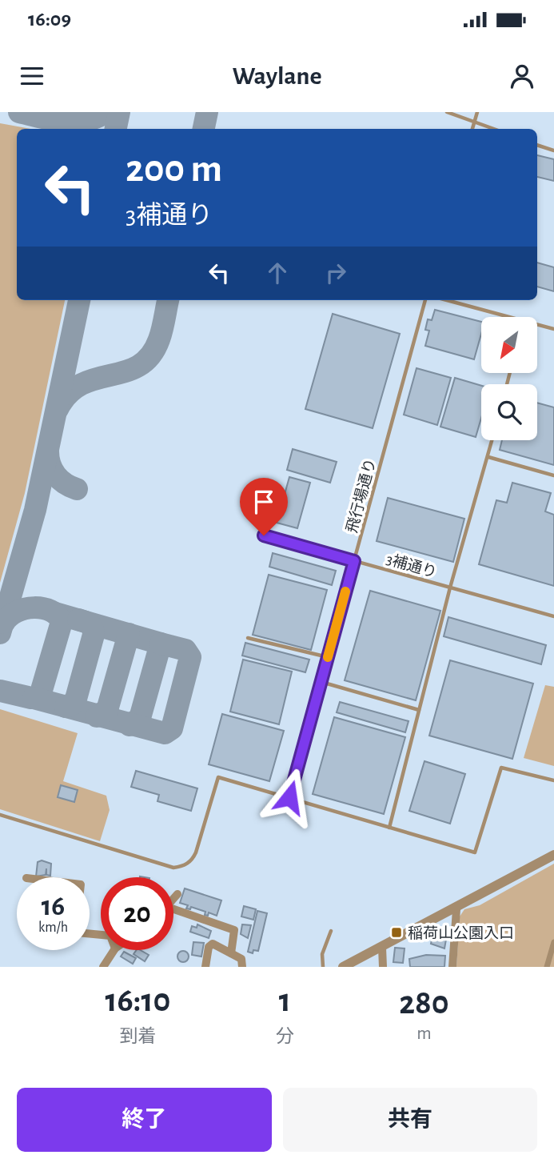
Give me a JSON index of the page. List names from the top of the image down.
{
  "streets": {
    "lane": ["飛行場通り", "3補通り"]
  },
  "crossings": [
    ["飛行場通り", "3補通り"]
  ],
  "places": {
    "transit": ["稲荷山公園入口"]
  },
  "north": "bottom left",
  "page": {
    "status": "16:09",
    "header": "Waylane",
    "turn": ["200 m", "3補通り"],
    "speed": "16 km/h",
    "limit": "20",
    "eta": [
      "16:10",
      "到着",
      "1",
      "分",
      "280",
      "m"
    ],
    "buttons": ["終了", "共有"]
  }
}
